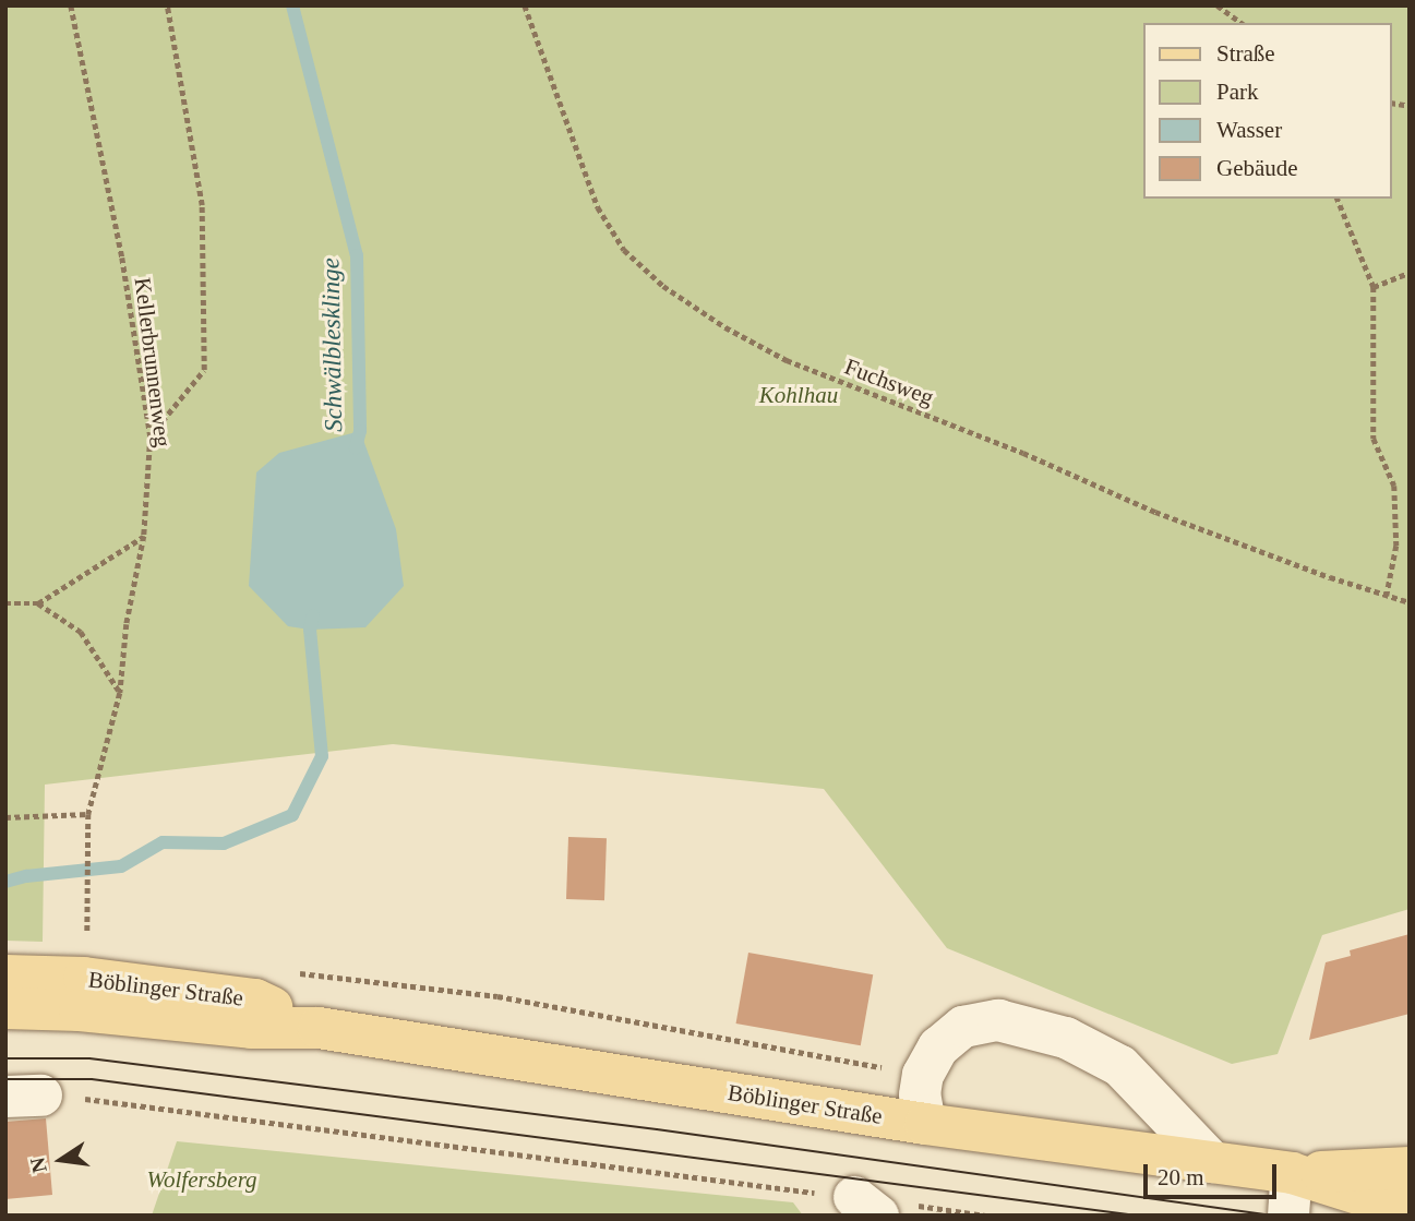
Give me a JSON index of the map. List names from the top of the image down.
{
  "streets": {
    "main road": ["Böblinger Straße"],
    "path": ["Kellerbrunnenweg", "Fuchsweg"]
  },
  "water": ["Schwälblesklinge"],
  "parks": ["Kohlhau", "Wolfersberg"],
  "legend": [
    "Straße",
    "Park",
    "Wasser",
    "Gebäude"
  ],
  "scale_bar": "20 m",
  "north": "left"
}
